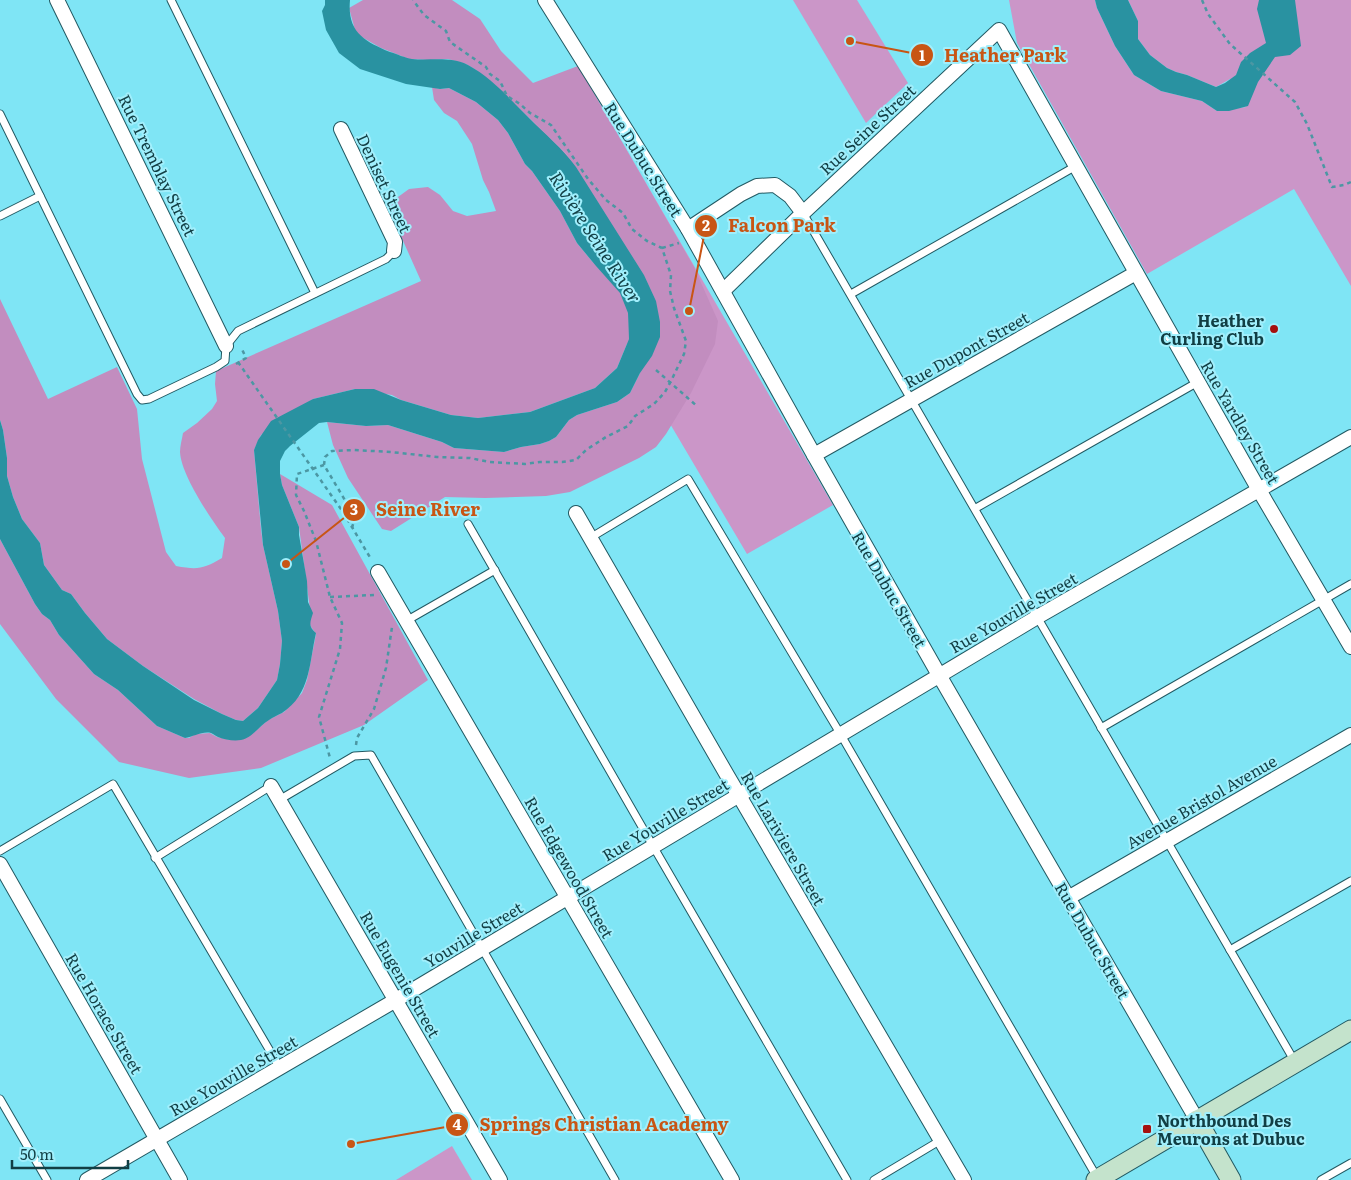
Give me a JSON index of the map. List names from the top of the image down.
{
  "streets": {
    "street": [
      "Rue Seine Street",
      "Rue Dubuc Street",
      "Rue Tremblay Street",
      "Deniset Street",
      "Rue Dupont Street",
      "Rue Yardley Street",
      "Rue Youville Street",
      "Avenue Bristol Avenue",
      "Rue Lariviere Street",
      "Rue Edgewood Street",
      "Youville Street",
      "Rue Eugenie Street",
      "Rue Horace Street"
    ]
  },
  "crossings": [
    ["Rue Seine Street", "Rue Dubuc Street"],
    ["Rue Seine Street", "Rue Yardley Street"],
    ["Rue Dubuc Street", "Rue Dupont Street"],
    ["Rue Dubuc Street", "Rue Youville Street"],
    ["Rue Dubuc Street", "Avenue Bristol Avenue"],
    ["Rue Dupont Street", "Rue Yardley Street"],
    ["Rue Yardley Street", "Rue Youville Street"],
    ["Rue Youville Street", "Rue Lariviere Street"],
    ["Rue Youville Street", "Rue Edgewood Street"],
    ["Rue Youville Street", "Youville Street"],
    ["Rue Youville Street", "Rue Eugenie Street"],
    ["Rue Youville Street", "Rue Horace Street"],
    ["Rue Edgewood Street", "Youville Street"],
    ["Youville Street", "Rue Eugenie Street"]
  ],
  "water": ["Rivière Seine River"],
  "places": {
    "other": [
      "Heather Park",
      "Falcon Park",
      "Heather Curling Club",
      "Seine River",
      "Springs Christian Academy"
    ],
    "transit": ["Northbound Des Meurons at Dubuc"]
  },
  "scale_bar": "50 m"
}
